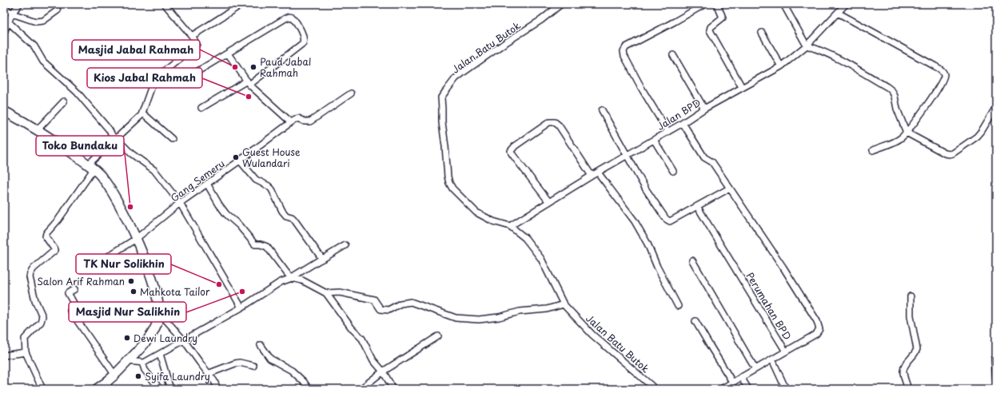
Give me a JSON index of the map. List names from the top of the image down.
{
  "streets": {
    "street": [
      "Jalan Batu Butok",
      "Jalan BPD",
      "Gang Semeru",
      "Perumahan BPD"
    ]
  },
  "crossings": [
    ["Jalan Batu Butok", "Jalan BPD"]
  ],
  "places": [
    "Masjid Jabal Rahmah",
    "Paud Jabal Rahmah",
    "Kios Jabal Rahmah",
    "Guest House Wulandari",
    "Toko Bundaku",
    "Salon Arif Rahman",
    "TK Nur Solikhin",
    "Mahkota Tailor",
    "Masjid Nur Salikhin",
    "Dewi Laundry",
    "Syifa Laundry"
  ]
}
